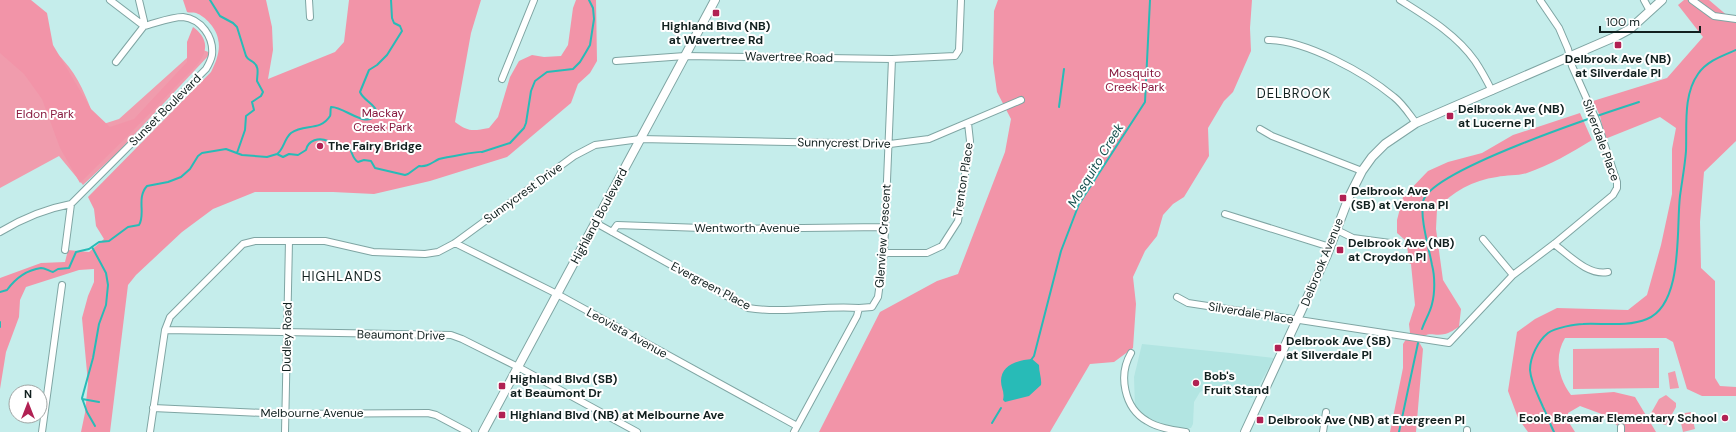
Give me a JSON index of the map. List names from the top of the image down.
{
  "streets": {
    "street": [
      "Wavertree Road",
      "Sunset Boulevard",
      "Silverdale Place",
      "Sunnycrest Drive",
      "Trenton Place",
      "Highland Boulevard",
      "Wentworth Avenue",
      "Glenview Crescent",
      "Delbrook Avenue",
      "Evergreen Place",
      "Leovista Avenue",
      "Beaumont Drive",
      "Dudley Road",
      "Melbourne Avenue"
    ]
  },
  "crossings": [
    ["Wavertree Road", "Highland Boulevard"],
    ["Wavertree Road", "Glenview Crescent"],
    ["Silverdale Place", "Delbrook Avenue"],
    ["Sunnycrest Drive", "Trenton Place"],
    ["Sunnycrest Drive", "Highland Boulevard"],
    ["Sunnycrest Drive", "Glenview Crescent"],
    ["Sunnycrest Drive", "Leovista Avenue"],
    ["Sunnycrest Drive", "Beaumont Drive"],
    ["Sunnycrest Drive", "Dudley Road"],
    ["Sunnycrest Drive", "Melbourne Avenue"],
    ["Trenton Place", "Glenview Crescent"],
    ["Highland Boulevard", "Evergreen Place"],
    ["Highland Boulevard", "Leovista Avenue"],
    ["Highland Boulevard", "Beaumont Drive"],
    ["Wentworth Avenue", "Glenview Crescent"],
    ["Wentworth Avenue", "Evergreen Place"],
    ["Glenview Crescent", "Evergreen Place"],
    ["Beaumont Drive", "Dudley Road"],
    ["Dudley Road", "Melbourne Avenue"]
  ],
  "districts": ["DELBROOK", "HIGHLANDS"],
  "water": ["Mosquito Creek"],
  "parks": ["Mosquito Creek Park", "Mackay Creek Park", "Eldon Park"],
  "places": {
    "transit": [
      "Highland Blvd (NB) at Wavertree Rd",
      "Delbrook Ave (NB) at Silverdale Pl",
      "Delbrook Ave (NB) at Lucerne Pl",
      "Delbrook Ave (SB) at Verona Pl",
      "Delbrook Ave (NB) at Croydon Pl",
      "Delbrook Ave (SB) at Silverdale Pl",
      "Highland Blvd (SB) at Beaumont Dr",
      "Highland Blvd (NB) at Melbourne Ave",
      "Delbrook Ave (NB) at Evergreen Pl"
    ],
    "other": ["The Fairy Bridge", "Bob's Fruit Stand", "Ecole Braemar Elementary School"]
  },
  "scale_bar": "100 m",
  "north": "top"
}
